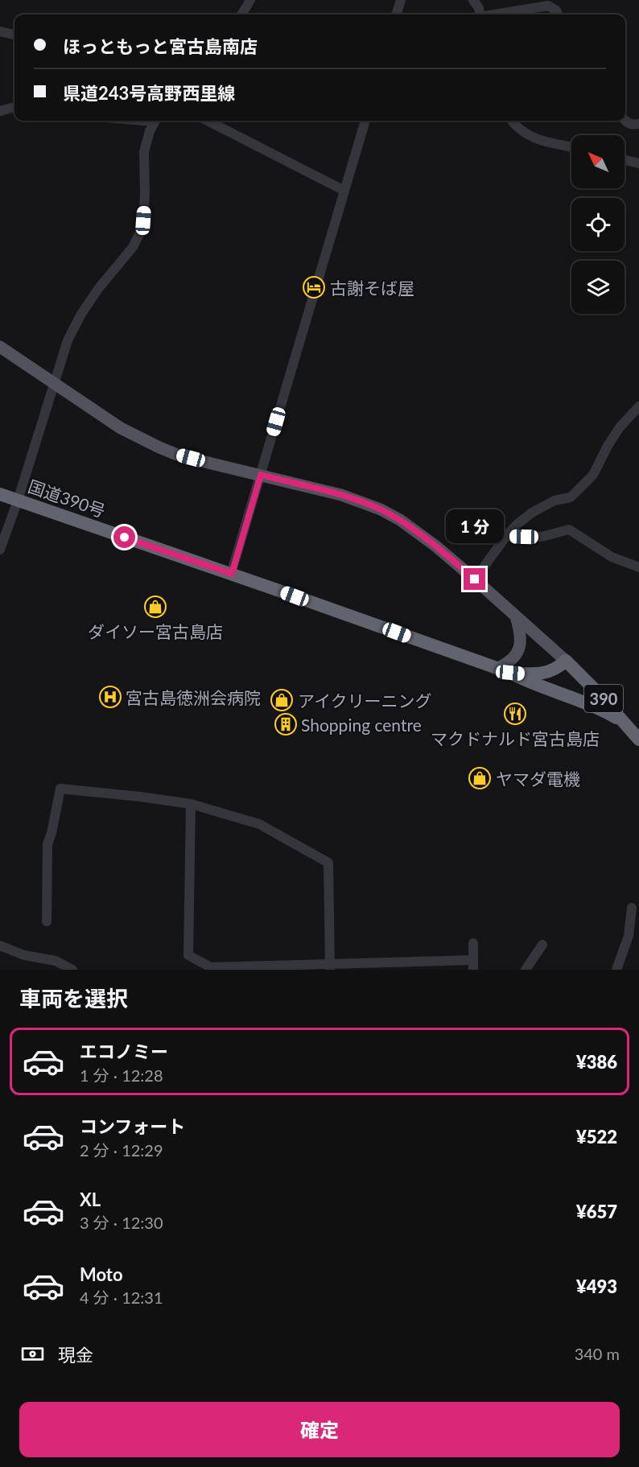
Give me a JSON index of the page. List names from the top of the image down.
{
  "streets": {
    "highway": ["国道390号", "390"]
  },
  "crossings": [
    ["国道390号", "390"]
  ],
  "places": {
    "hotel": ["古謝そば屋"],
    "shop": ["ダイソー宮古島店", "アイクリーニング", "ヤマダ電機"],
    "hospital": ["宮古島徳洲会病院"],
    "restaurant": ["マクドナルド宮古島店"],
    "building": ["Shopping centre"]
  },
  "north": "top left",
  "page": {
    "banner": ["ほっともっと宮古島南店", "県道243号高野西里線"],
    "bubble": "1 分",
    "heading": "車両を選択",
    "list": [
      {
        "name": "エコノミー",
        "note": "1 分 · 12:28",
        "value": "¥386"
      },
      {
        "name": "コンフォート",
        "note": "2 分 · 12:29",
        "value": "¥522"
      },
      {
        "name": "XL",
        "note": "3 分 · 12:30",
        "value": "¥657"
      },
      {
        "name": "Moto",
        "note": "4 分 · 12:31",
        "value": "¥493"
      }
    ],
    "pay": ["現金", "340 m"],
    "buttons": "確定"
  }
}
